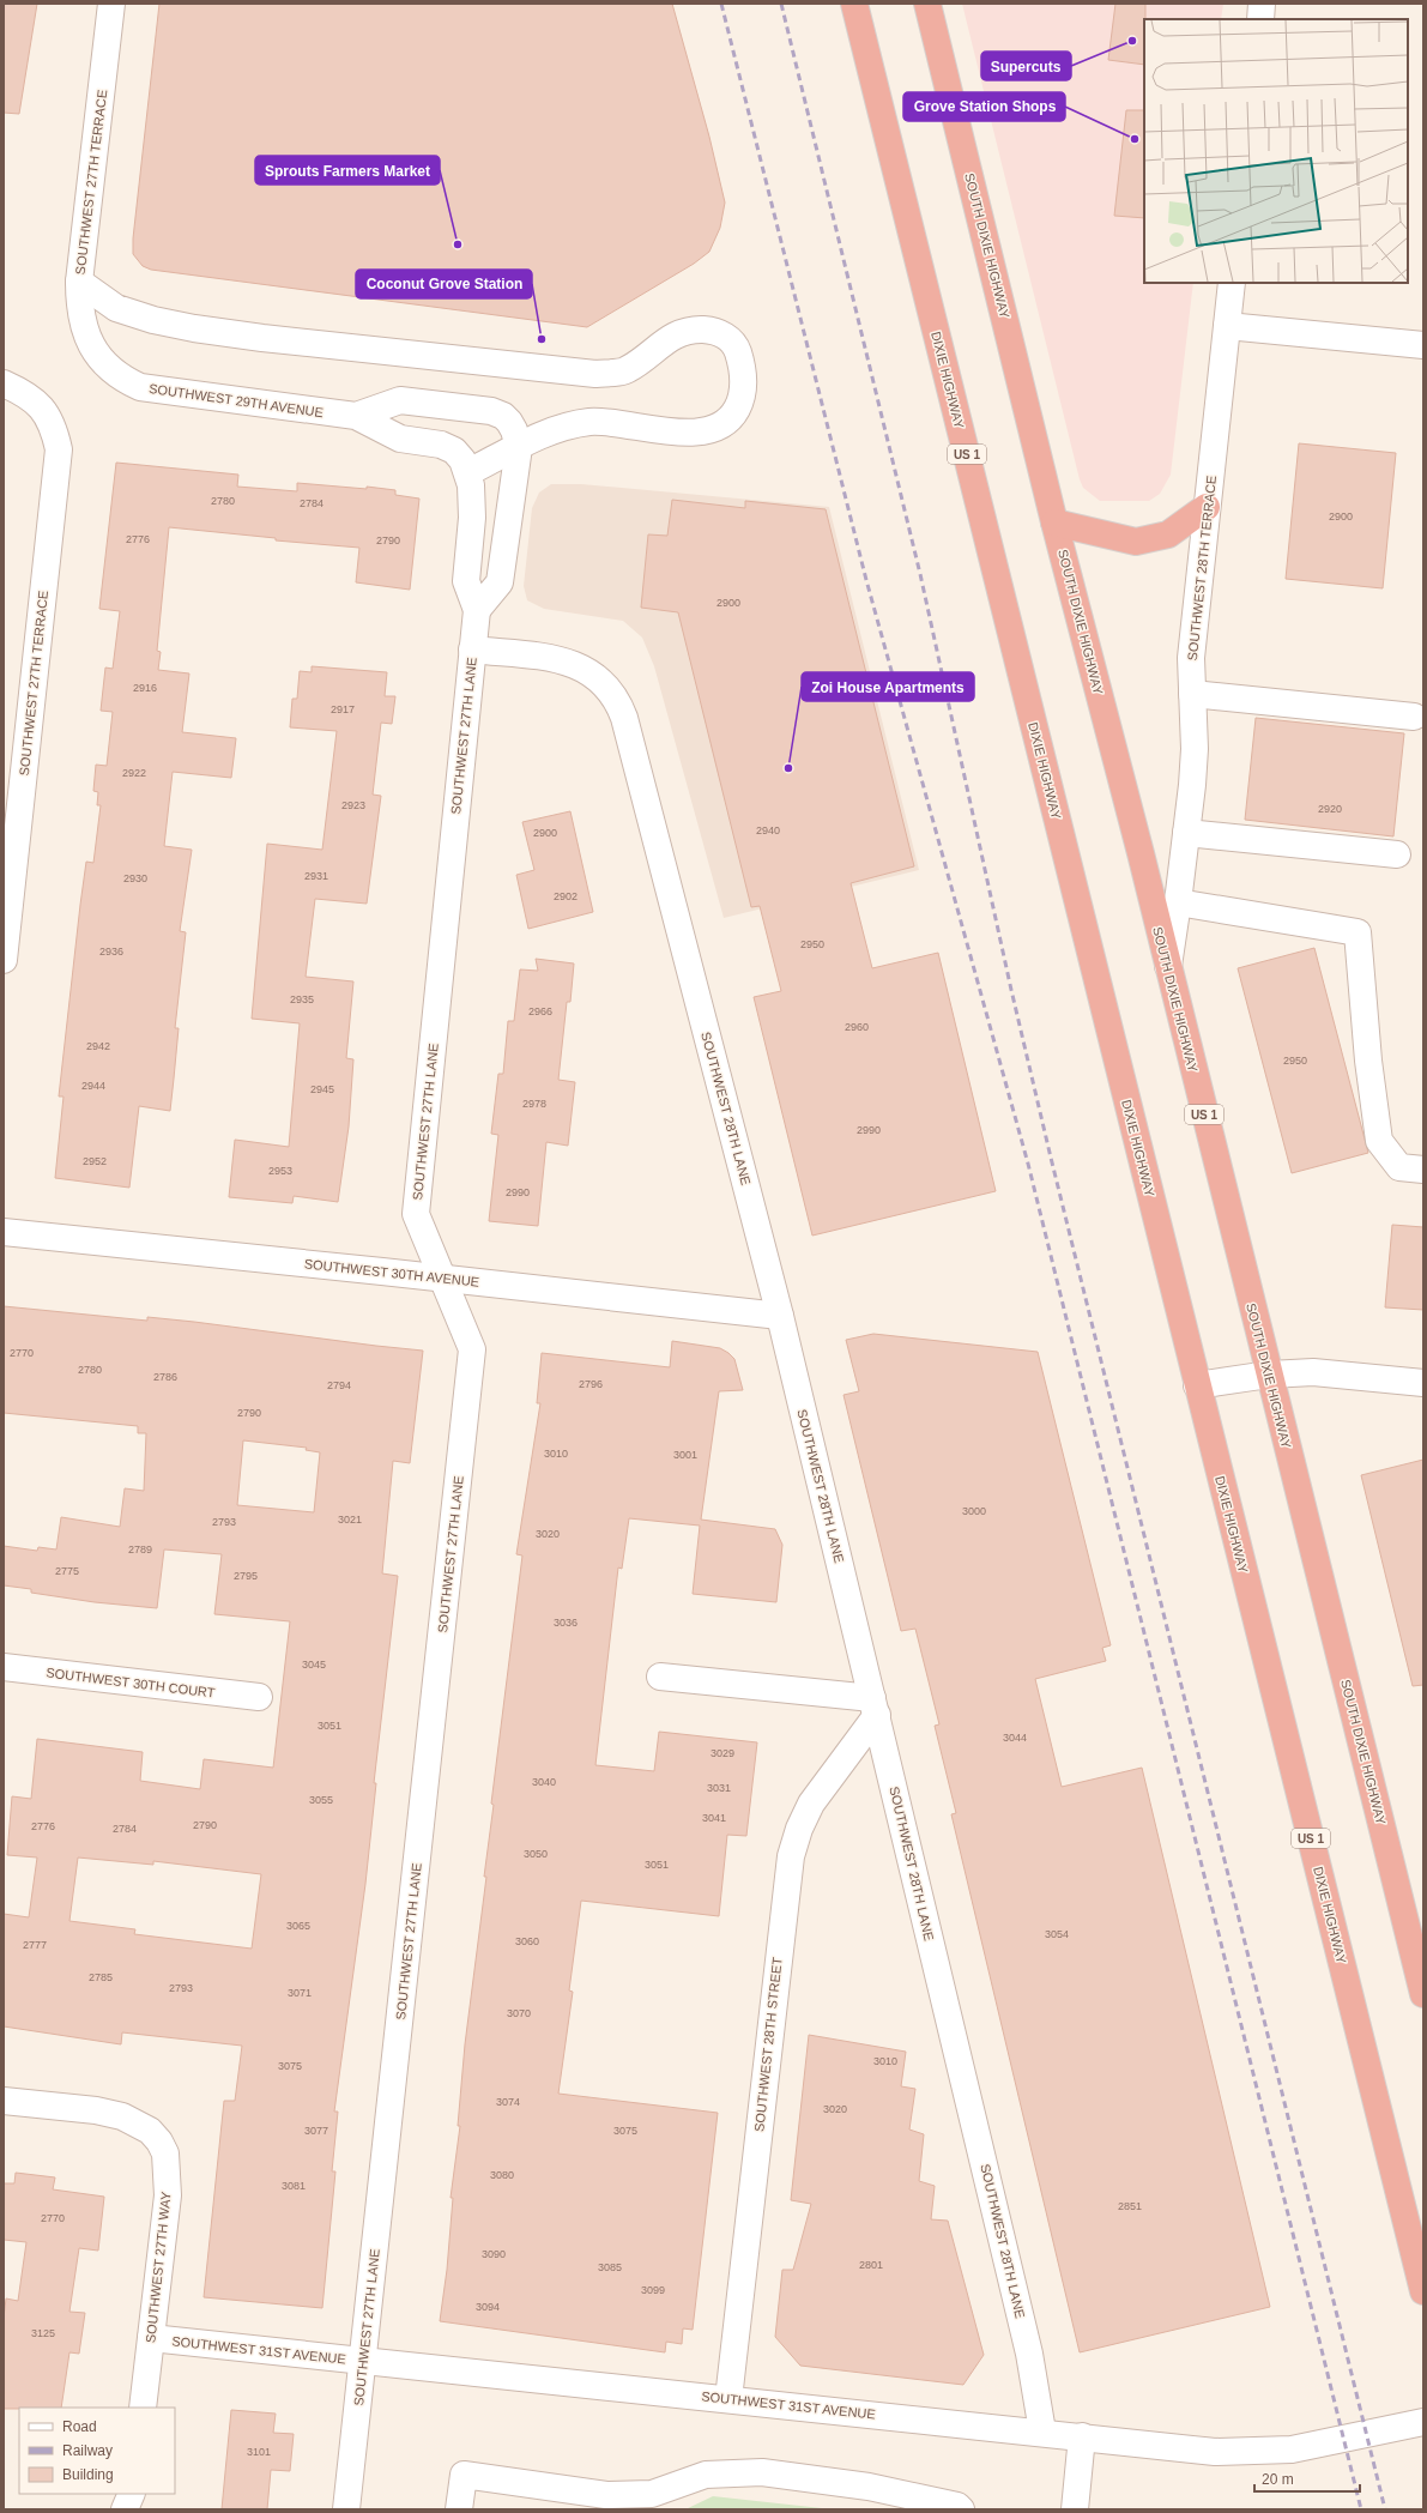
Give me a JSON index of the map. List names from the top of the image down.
{
  "streets": {
    "highway": ["SOUTH DIXIE HIGHWAY", "DIXIE HIGHWAY", "US 1"],
    "street": [
      "SOUTHWEST 27TH TERRACE",
      "SOUTHWEST 29TH AVENUE",
      "SOUTHWEST 28TH TERRACE",
      "SOUTHWEST 27TH LANE",
      "SOUTHWEST 28TH LANE",
      "SOUTHWEST 30TH AVENUE",
      "SOUTHWEST 30TH COURT",
      "SOUTHWEST 28TH STREET",
      "SOUTHWEST 27TH WAY",
      "SOUTHWEST 31ST AVENUE"
    ]
  },
  "crossings": [
    ["SOUTHWEST 27TH TERRACE", "SOUTHWEST 29TH AVENUE"],
    ["SOUTH DIXIE HIGHWAY", "SOUTHWEST 28TH TERRACE"],
    ["SOUTHWEST 29TH AVENUE", "SOUTHWEST 27TH LANE"],
    ["SOUTHWEST 27TH LANE", "SOUTHWEST 28TH LANE"],
    ["SOUTHWEST 27TH LANE", "SOUTHWEST 30TH AVENUE"],
    ["SOUTHWEST 27TH LANE", "SOUTHWEST 31ST AVENUE"],
    ["SOUTHWEST 28TH LANE", "SOUTHWEST 30TH AVENUE"],
    ["SOUTHWEST 28TH LANE", "SOUTHWEST 28TH STREET"],
    ["SOUTHWEST 28TH LANE", "SOUTHWEST 31ST AVENUE"],
    ["SOUTHWEST 28TH STREET", "SOUTHWEST 31ST AVENUE"],
    ["SOUTHWEST 27TH WAY", "SOUTHWEST 31ST AVENUE"]
  ],
  "places": [
    "Supercuts",
    "Grove Station Shops",
    "Sprouts Farmers Market",
    "Coconut Grove Station",
    "Zoi House Apartments"
  ],
  "house_numbers": [
    "2780",
    "2784",
    "2900",
    "2776",
    "2790",
    "2900",
    "2916",
    "2917",
    "2922",
    "2923",
    "2920",
    "2940",
    "2900",
    "2931",
    "2930",
    "2902",
    "2950",
    "2936",
    "2935",
    "2966",
    "2960",
    "2942",
    "2950",
    "2944",
    "2945",
    "2978",
    "2990",
    "2952",
    "2953",
    "2990",
    "2770",
    "2780",
    "2786",
    "2796",
    "2794",
    "2790",
    "3010",
    "3001",
    "3000",
    "3021",
    "2793",
    "3020",
    "2789",
    "2775",
    "2795",
    "3036",
    "3045",
    "3051",
    "3044",
    "3029",
    "3040",
    "3031",
    "3055",
    "3041",
    "2790",
    "2776",
    "2784",
    "3050",
    "3051",
    "3065",
    "3054",
    "3060",
    "2777",
    "2785",
    "2793",
    "3071",
    "3070",
    "3010",
    "3075",
    "3074",
    "3020",
    "3077",
    "3075",
    "3080",
    "3081",
    "2851",
    "2770",
    "3090",
    "2801",
    "3085",
    "3099",
    "3094",
    "3125",
    "3101"
  ],
  "legend": ["Road", "Railway", "Building"],
  "scale_bar": "20 m"
}
